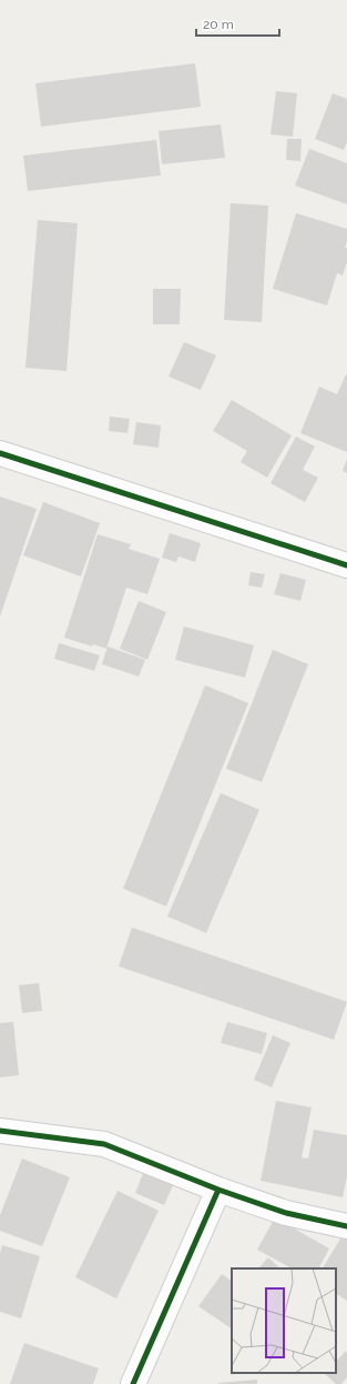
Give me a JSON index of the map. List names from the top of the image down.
{
  "scale_bar": "20 m"
}
